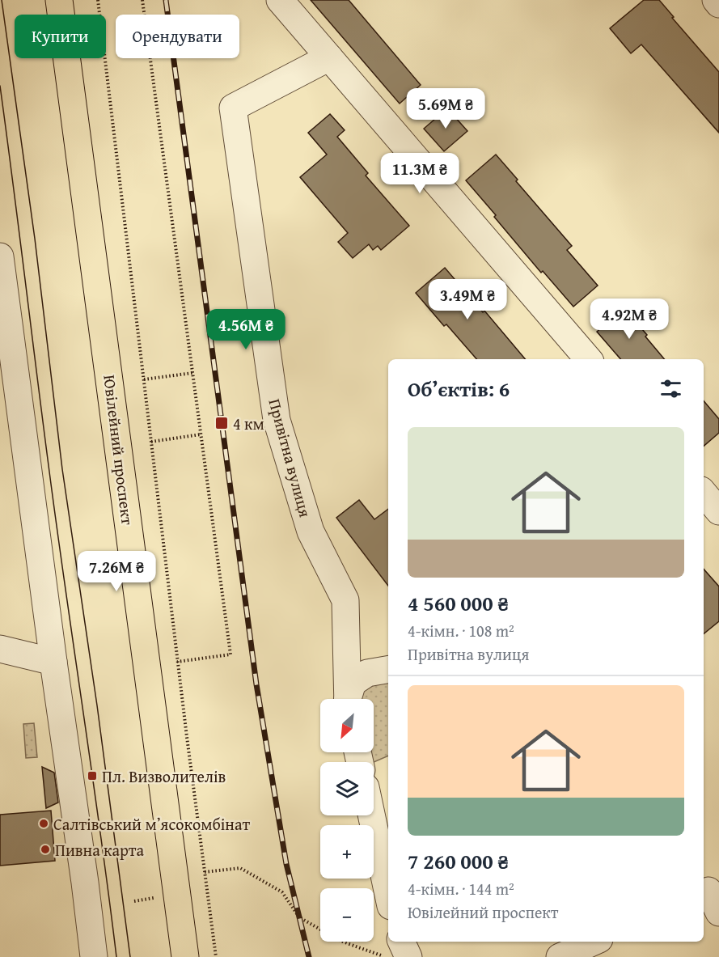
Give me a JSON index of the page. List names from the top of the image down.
{
  "streets": {
    "main road": ["Ювілейний проспект"],
    "street": ["Привітна вулиця"]
  },
  "places": {
    "transit": ["4 км", "Пл. Визволителів"],
    "other": ["Салтівський мʼясокомбінат", "Пивна карта"]
  },
  "north": "bottom left",
  "page": {
    "chip": ["Купити", "Орендувати"],
    "price": [
      "5.69M ₴",
      "11.3M ₴",
      "3.49M ₴",
      "4.92M ₴",
      "4.56M ₴",
      "7.26M ₴"
    ],
    "heading": "Об’єктів: 6",
    "list": [
      {
        "name": "4 560 000 ₴",
        "note": "4-кімн. · 108 m² · Привітна вулиця"
      },
      {
        "name": "7 260 000 ₴",
        "note": "4-кімн. · 144 m² · Ювілейний проспект"
      }
    ],
    "map_buttons": ["+", "−"]
  }
}
